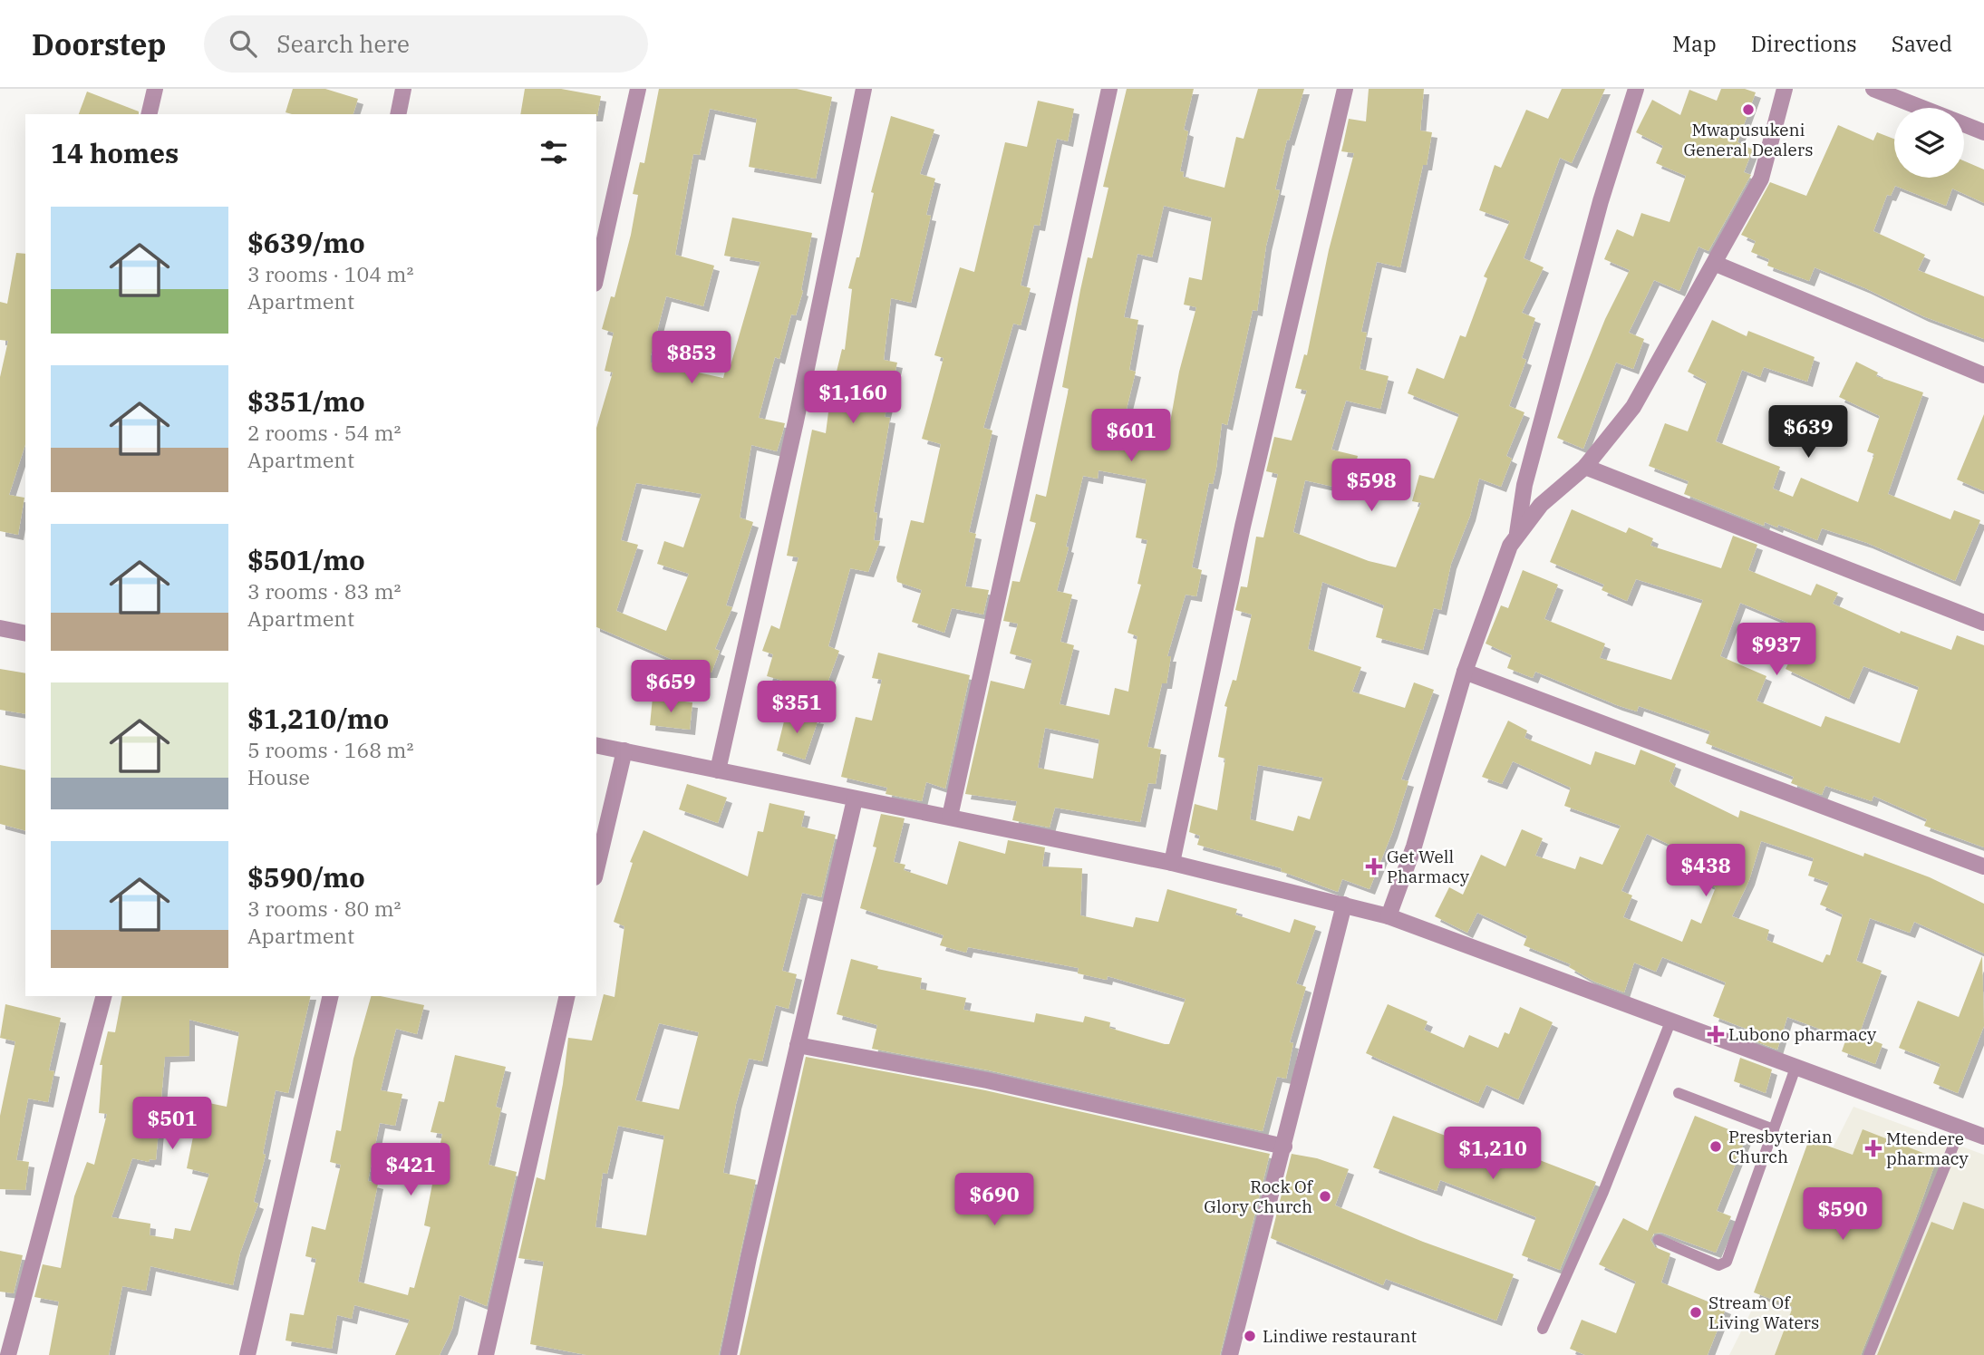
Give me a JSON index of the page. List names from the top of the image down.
{
  "places": {
    "other": [
      "Mwapusukeni General Dealers",
      "Presbyterian Church",
      "Rock Of Glory Church",
      "Stream Of Living Waters",
      "Lindiwe restaurant"
    ],
    "health": ["Get Well Pharmacy", "Lubono pharmacy", "Mtendere pharmacy"]
  },
  "page": {
    "header": "Doorstep",
    "search": "Search here",
    "nav": ["Map", "Directions", "Saved"],
    "heading": "14 homes",
    "list": [
      {
        "name": "$639/mo",
        "note": "3 rooms · 104 m² · Apartment"
      },
      {
        "name": "$351/mo",
        "note": "2 rooms · 54 m² · Apartment"
      },
      {
        "name": "$501/mo",
        "note": "3 rooms · 83 m² · Apartment"
      },
      {
        "name": "$1,210/mo",
        "note": "5 rooms · 168 m² · House"
      },
      {
        "name": "$590/mo",
        "note": "3 rooms · 80 m² · Apartment"
      }
    ],
    "price": [
      "$853",
      "$1,160",
      "$639",
      "$601",
      "$598",
      "$937",
      "$659",
      "$351",
      "$438",
      "$501",
      "$1,210",
      "$421",
      "$690",
      "$590"
    ]
  }
}
